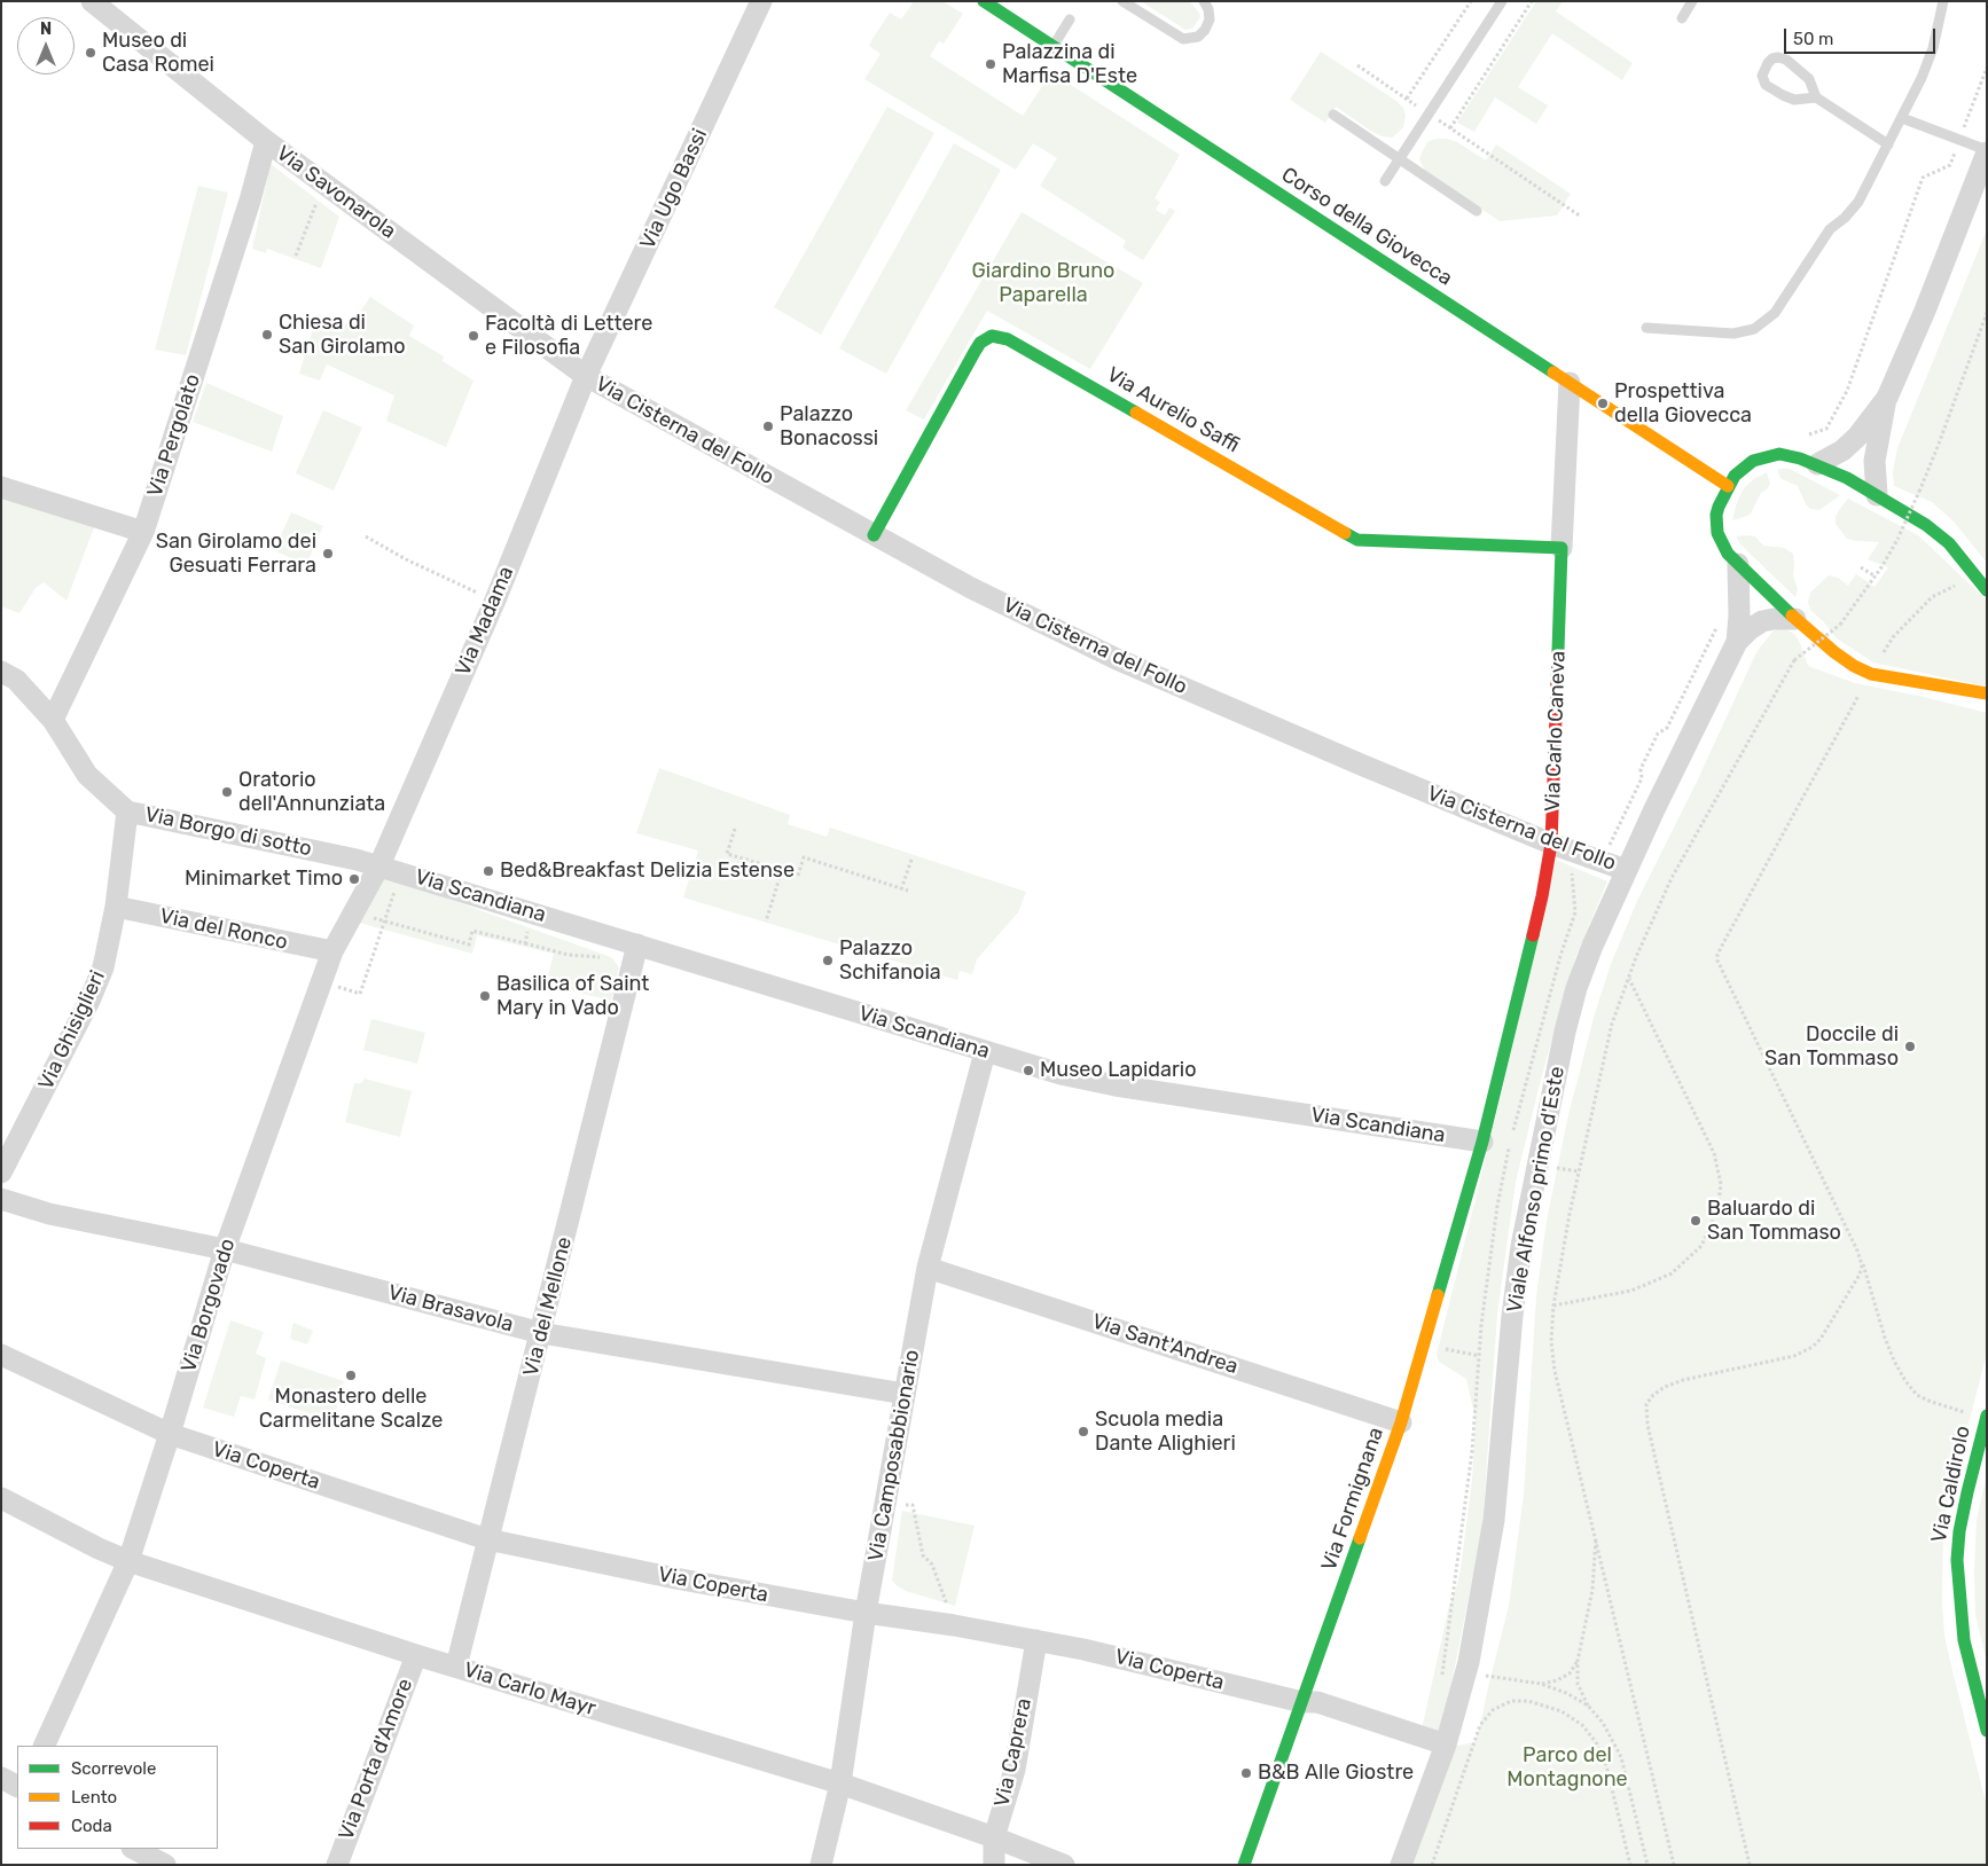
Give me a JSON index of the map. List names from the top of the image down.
{
  "streets": {
    "street": [
      "Via Ugo Bassi",
      "Via Savonarola",
      "Corso della Giovecca",
      "Via Aurelio Saffi",
      "Via Cisterna del Follo",
      "Via Pergolato",
      "Via Madama",
      "Via Carlo Caneva",
      "Via Borgo di sotto",
      "Via Scandiana",
      "Via del Ronco",
      "Via Ghisiglieri",
      "Viale Alfonso primo d'Este",
      "Via Borgovado",
      "Via del Mellone",
      "Via Brasavola",
      "Via Sant'Andrea",
      "Via Camposabbionario",
      "Via Coperta",
      "Via Caldirolo",
      "Via Formignana",
      "Via Carlo Mayr",
      "Via Caprera",
      "Via Porta d'Amore"
    ]
  },
  "crossings": [
    ["Via Ugo Bassi", "Via Savonarola"],
    ["Via Ugo Bassi", "Via Cisterna del Follo"],
    ["Via Ugo Bassi", "Via Madama"],
    ["Via Savonarola", "Via Cisterna del Follo"],
    ["Via Savonarola", "Via Pergolato"],
    ["Via Savonarola", "Via Madama"],
    ["Corso della Giovecca", "Via Carlo Caneva"],
    ["Via Aurelio Saffi", "Via Cisterna del Follo"],
    ["Via Aurelio Saffi", "Via Carlo Caneva"],
    ["Via Cisterna del Follo", "Via Madama"],
    ["Via Cisterna del Follo", "Via Carlo Caneva"],
    ["Via Cisterna del Follo", "Viale Alfonso primo d'Este"],
    ["Via Pergolato", "Via Borgo di sotto"],
    ["Via Madama", "Via Borgo di sotto"],
    ["Via Madama", "Via Scandiana"],
    ["Via Madama", "Via Borgovado"],
    ["Via Carlo Caneva", "Via Scandiana"],
    ["Via Carlo Caneva", "Via Formignana"],
    ["Via Borgo di sotto", "Via Scandiana"],
    ["Via Borgo di sotto", "Via Ghisiglieri"],
    ["Via Borgo di sotto", "Via Borgovado"],
    ["Via Scandiana", "Via Borgovado"],
    ["Via Scandiana", "Via del Mellone"],
    ["Via Scandiana", "Via Camposabbionario"],
    ["Via Scandiana", "Via Formignana"],
    ["Via del Ronco", "Via Ghisiglieri"],
    ["Via del Ronco", "Via Borgovado"],
    ["Viale Alfonso primo d'Este", "Via Coperta"],
    ["Via Borgovado", "Via Brasavola"],
    ["Via Borgovado", "Via Coperta"],
    ["Via Borgovado", "Via Carlo Mayr"],
    ["Via del Mellone", "Via Brasavola"],
    ["Via del Mellone", "Via Coperta"],
    ["Via del Mellone", "Via Carlo Mayr"],
    ["Via Brasavola", "Via Camposabbionario"],
    ["Via Sant'Andrea", "Via Camposabbionario"],
    ["Via Sant'Andrea", "Via Formignana"],
    ["Via Camposabbionario", "Via Coperta"],
    ["Via Camposabbionario", "Via Carlo Mayr"],
    ["Via Coperta", "Via Formignana"],
    ["Via Coperta", "Via Caprera"],
    ["Via Carlo Mayr", "Via Caprera"],
    ["Via Carlo Mayr", "Via Porta d'Amore"]
  ],
  "parks": ["Giardino Bruno Paparella", "Parco del Montagnone"],
  "places": [
    "Museo di Casa Romei",
    "Palazzina di Marfisa D'Este",
    "Chiesa di San Girolamo",
    "Facoltà di Lettere e Filosofia",
    "Prospettiva della Giovecca",
    "Palazzo Bonacossi",
    "San Girolamo dei Gesuati Ferrara",
    "Oratorio dell'Annunziata",
    "Bed&Breakfast Delizia Estense",
    "Minimarket Timo",
    "Palazzo Schifanoia",
    "Basilica of Saint Mary in Vado",
    "Doccile di San Tommaso",
    "Museo Lapidario",
    "Baluardo di San Tommaso",
    "Monastero delle Carmelitane Scalze",
    "Scuola media Dante Alighieri",
    "B&B Alle Giostre"
  ],
  "legend": ["Scorrevole", "Lento", "Coda"],
  "scale_bar": "50 m",
  "north": "top"
}
